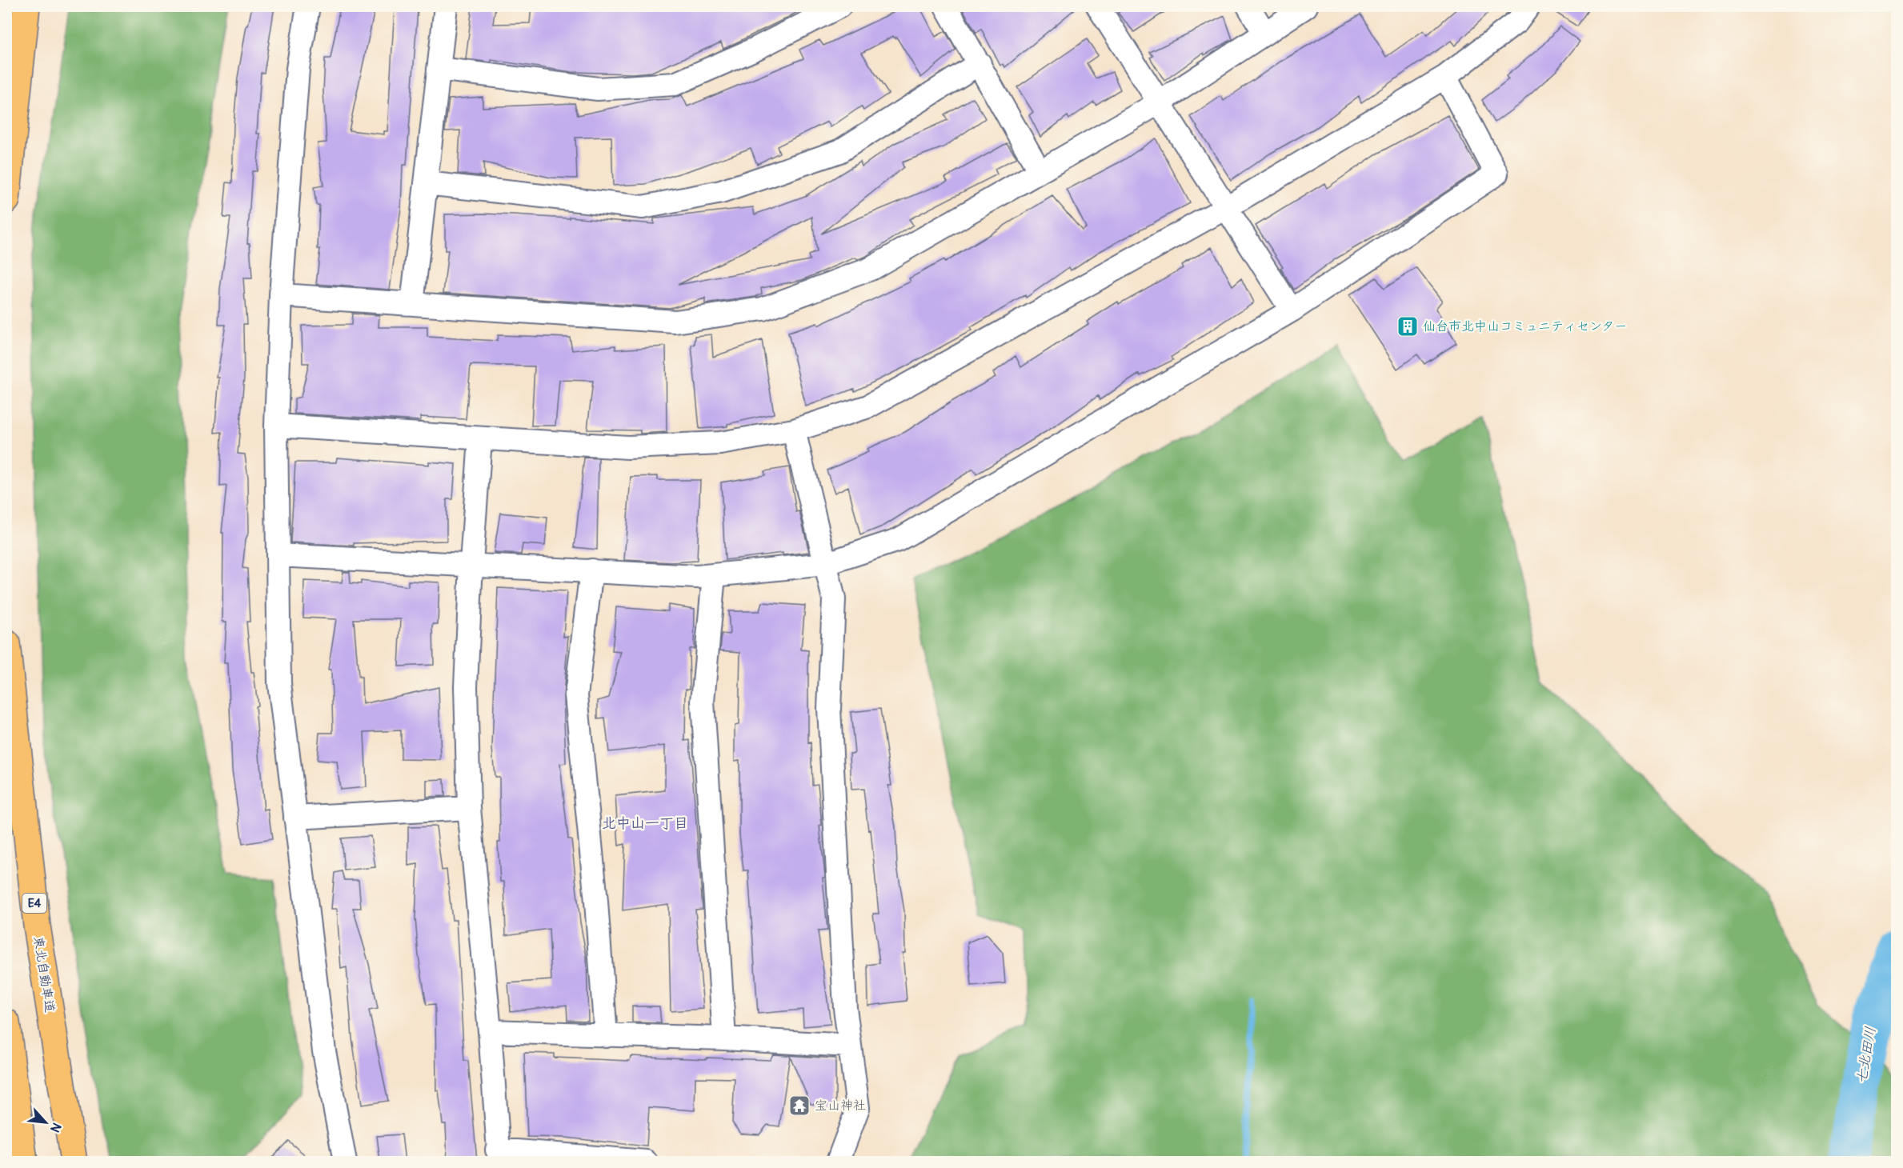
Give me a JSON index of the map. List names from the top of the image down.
{
  "streets": {
    "highway": ["E4", "東北自動車道"]
  },
  "districts": ["北中山一丁目"],
  "water": ["七北田川"],
  "places": {
    "building": ["仙台市北中山コミュニティセンター"],
    "temple": ["宝山神社"]
  },
  "north": "bottom right"
}
